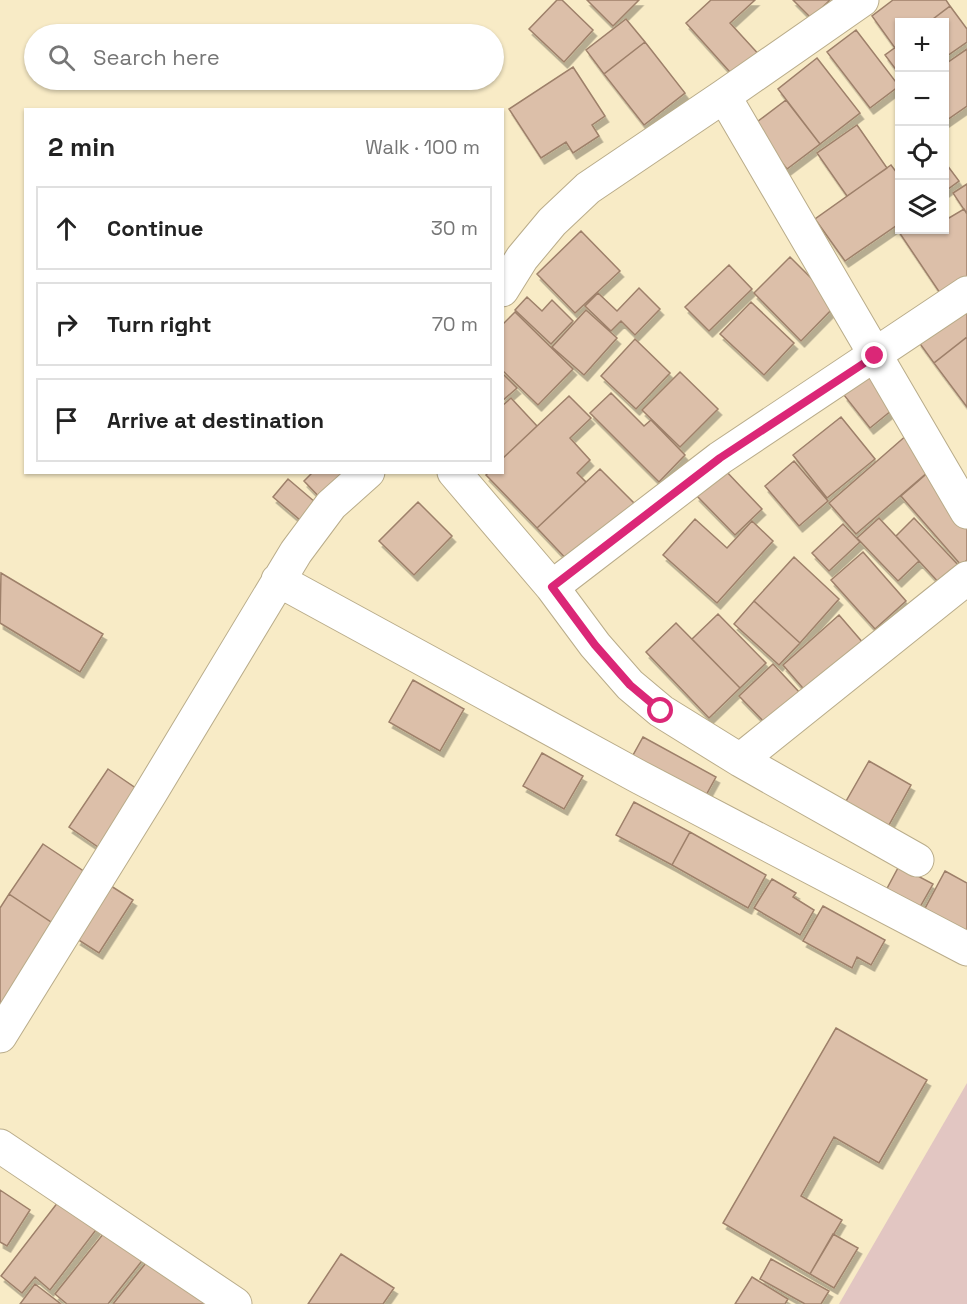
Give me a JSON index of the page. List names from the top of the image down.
{
  "page": {
    "map_buttons": ["+", "−"],
    "search": "Search here",
    "heading": ["2 min", "Walk · 100 m"],
    "list": [
      ["Continue", "30 m"],
      ["Turn right", "70 m"],
      "Arrive at destination"
    ]
  }
}
